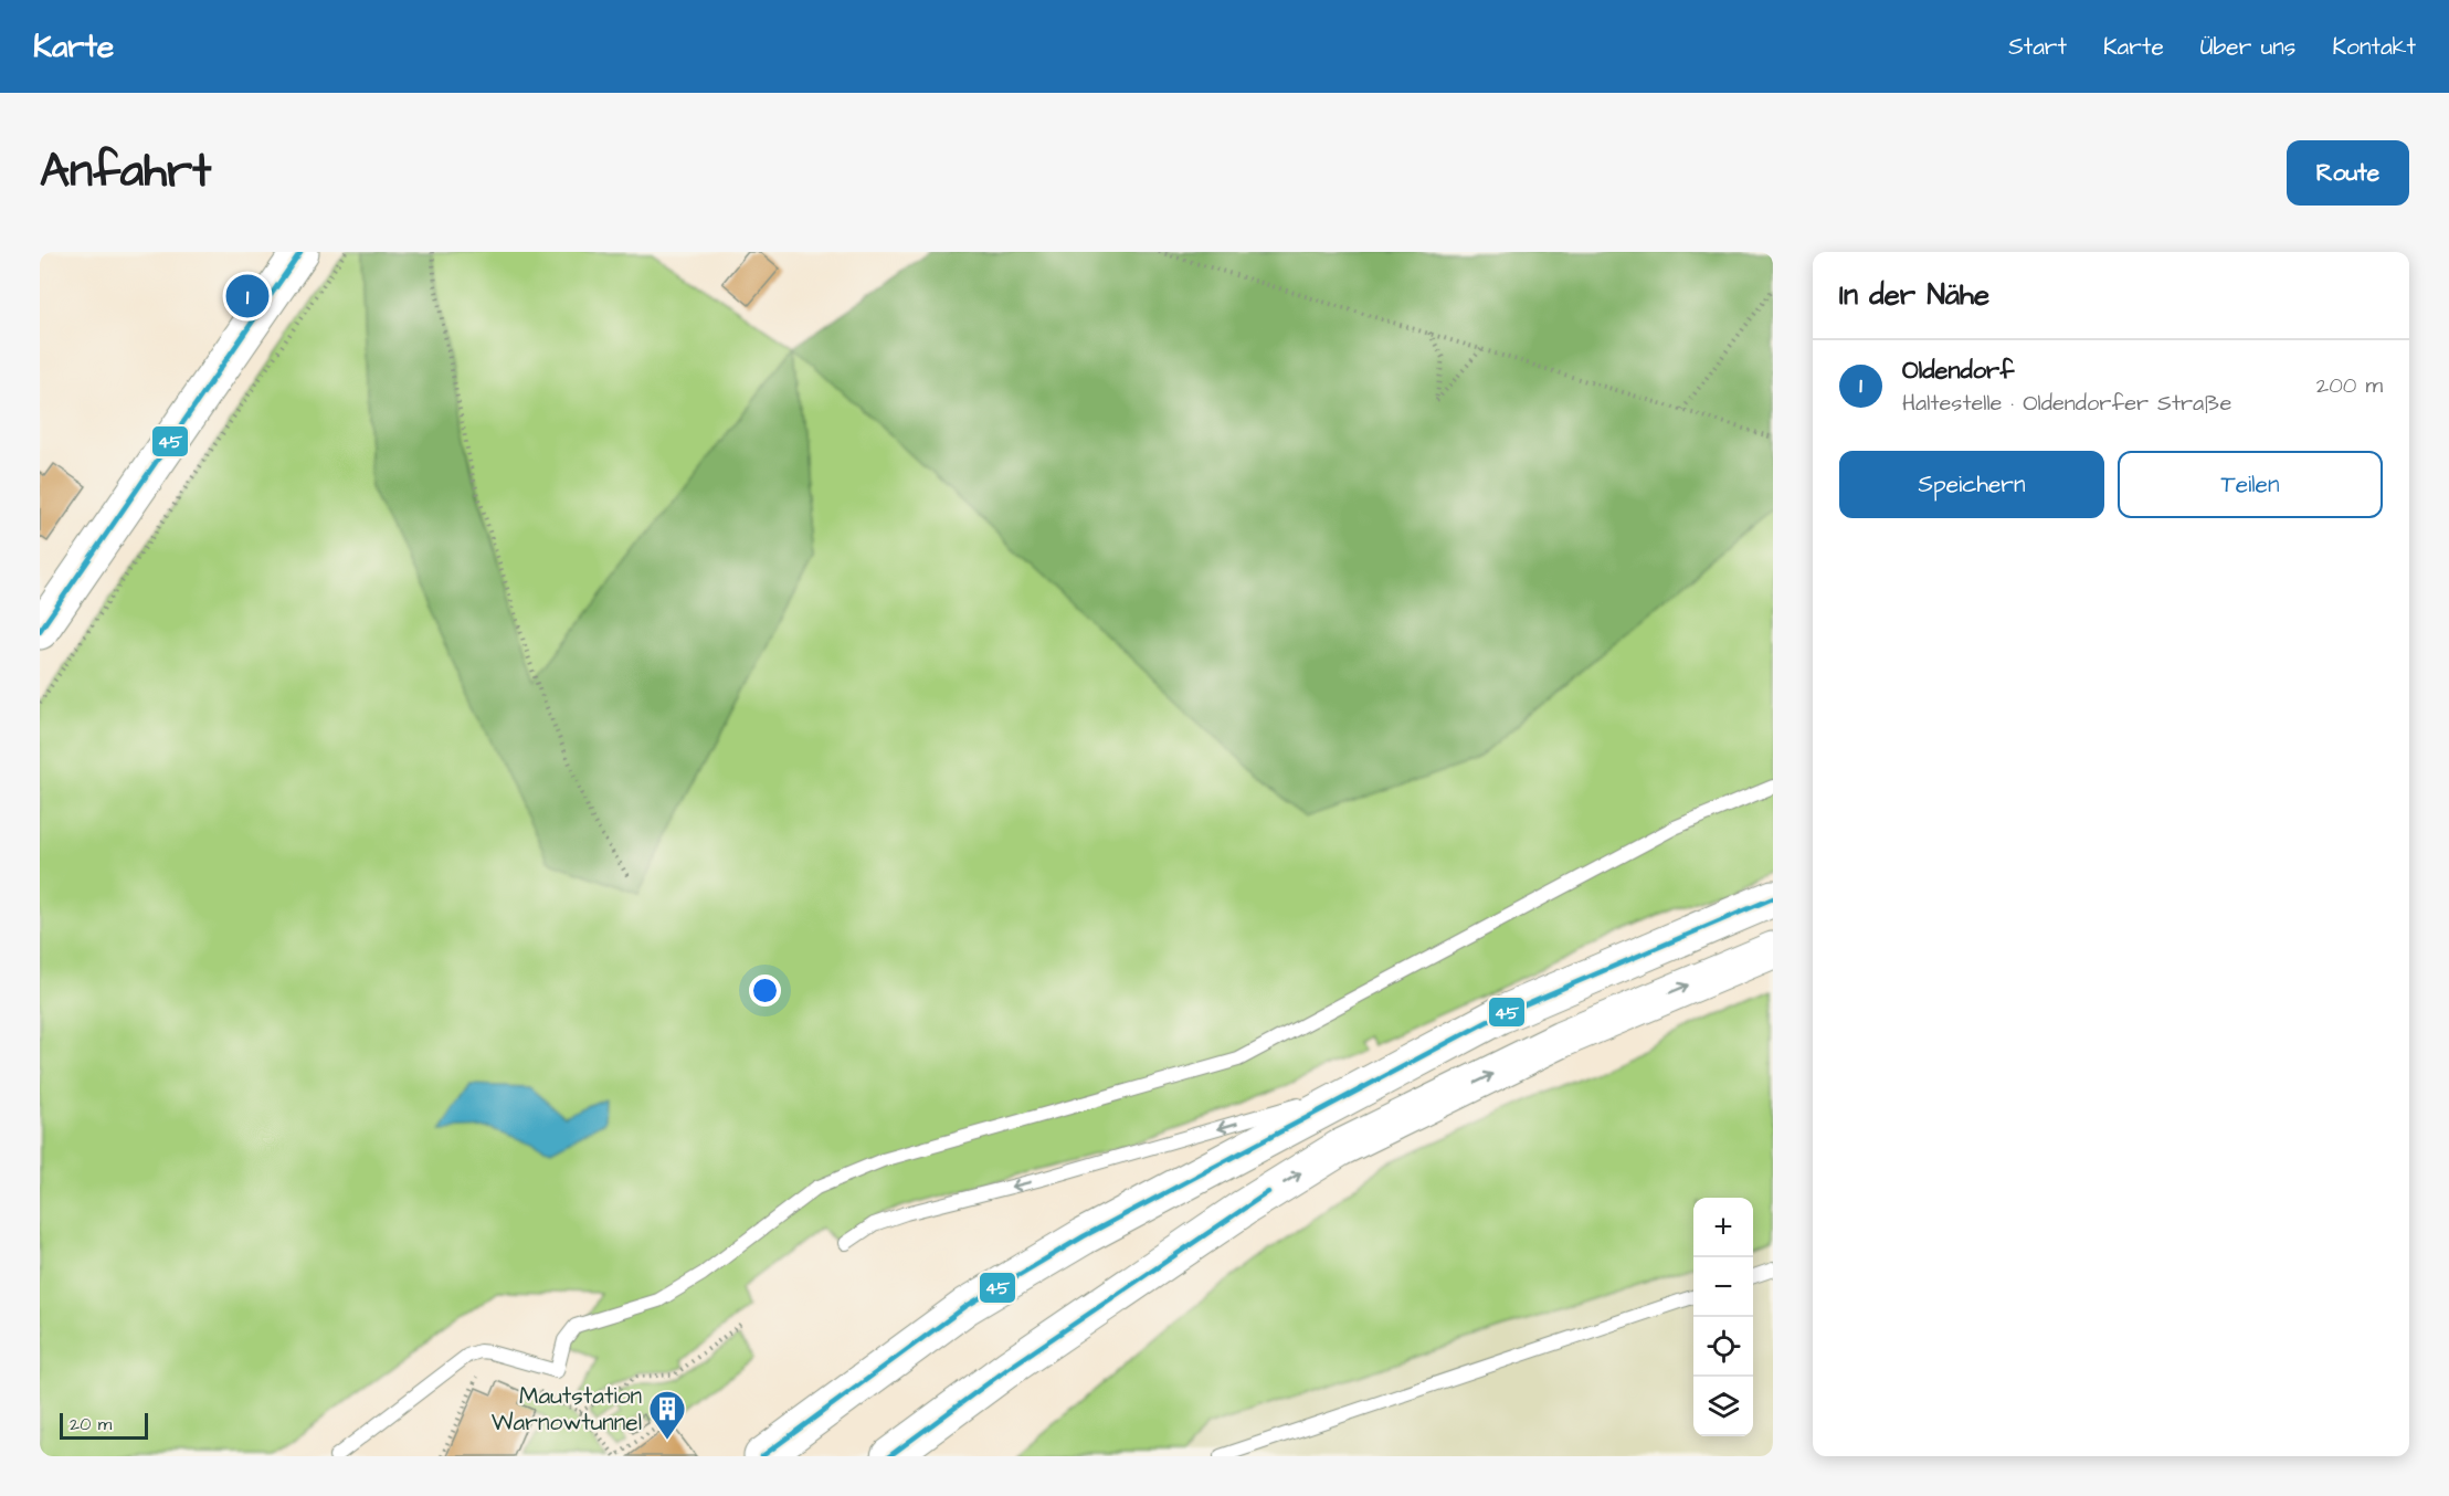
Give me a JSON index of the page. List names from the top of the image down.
{
  "places": {
    "building": ["Mautstation Warnowtunnel"]
  },
  "lines": ["transit line 45"],
  "scale_bar": "20 m",
  "page": {
    "header": "Karte",
    "nav": [
      "Start",
      "Karte",
      "Über uns",
      "Kontakt"
    ],
    "title": "Anfahrt",
    "buttons": [
      "Route",
      ["Speichern", "Teilen"]
    ],
    "heading": "In der Nähe",
    "pins": "1",
    "list": [
      {
        "mark": "1",
        "name": "Oldendorf",
        "note": "Haltestelle · Oldendorfer Straße",
        "value": "200 m"
      }
    ],
    "map_buttons": ["+", "−"],
    "scale": "20 m"
  }
}
